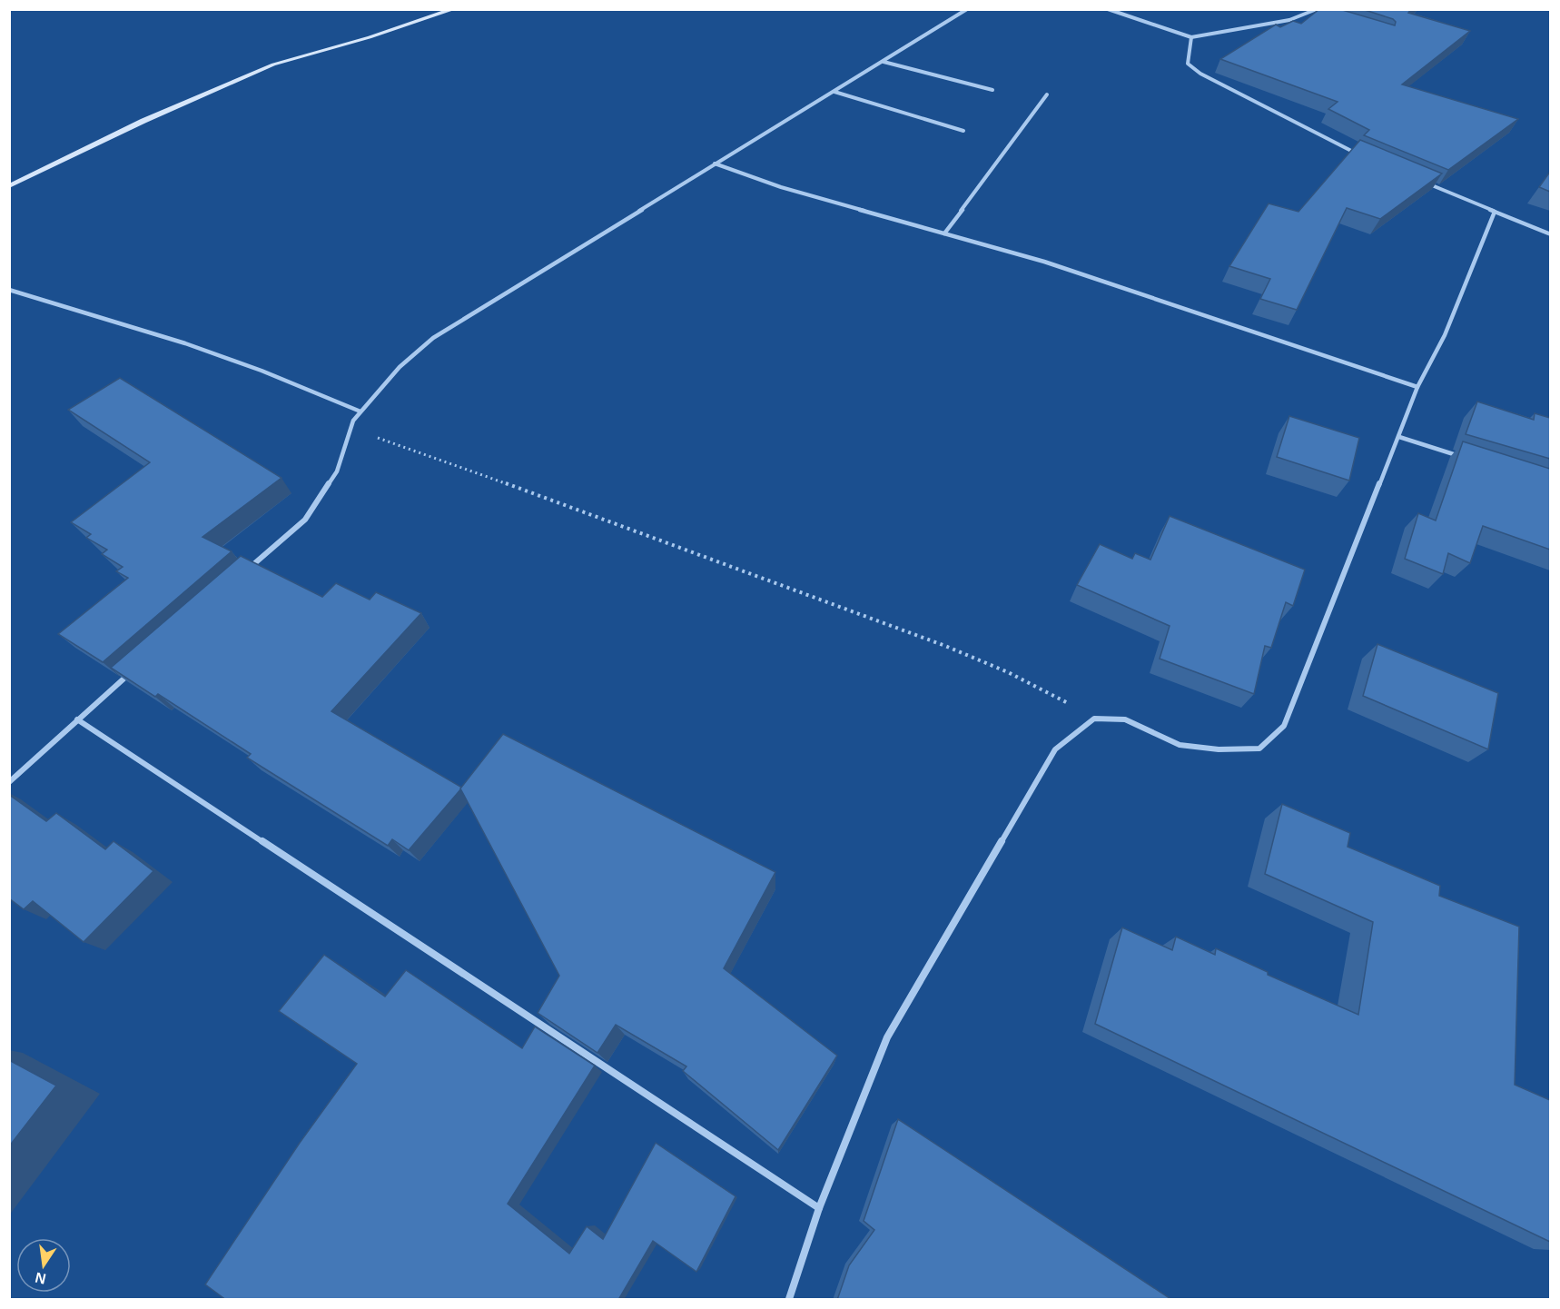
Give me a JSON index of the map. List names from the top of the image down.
{
  "north": "bottom"
}
